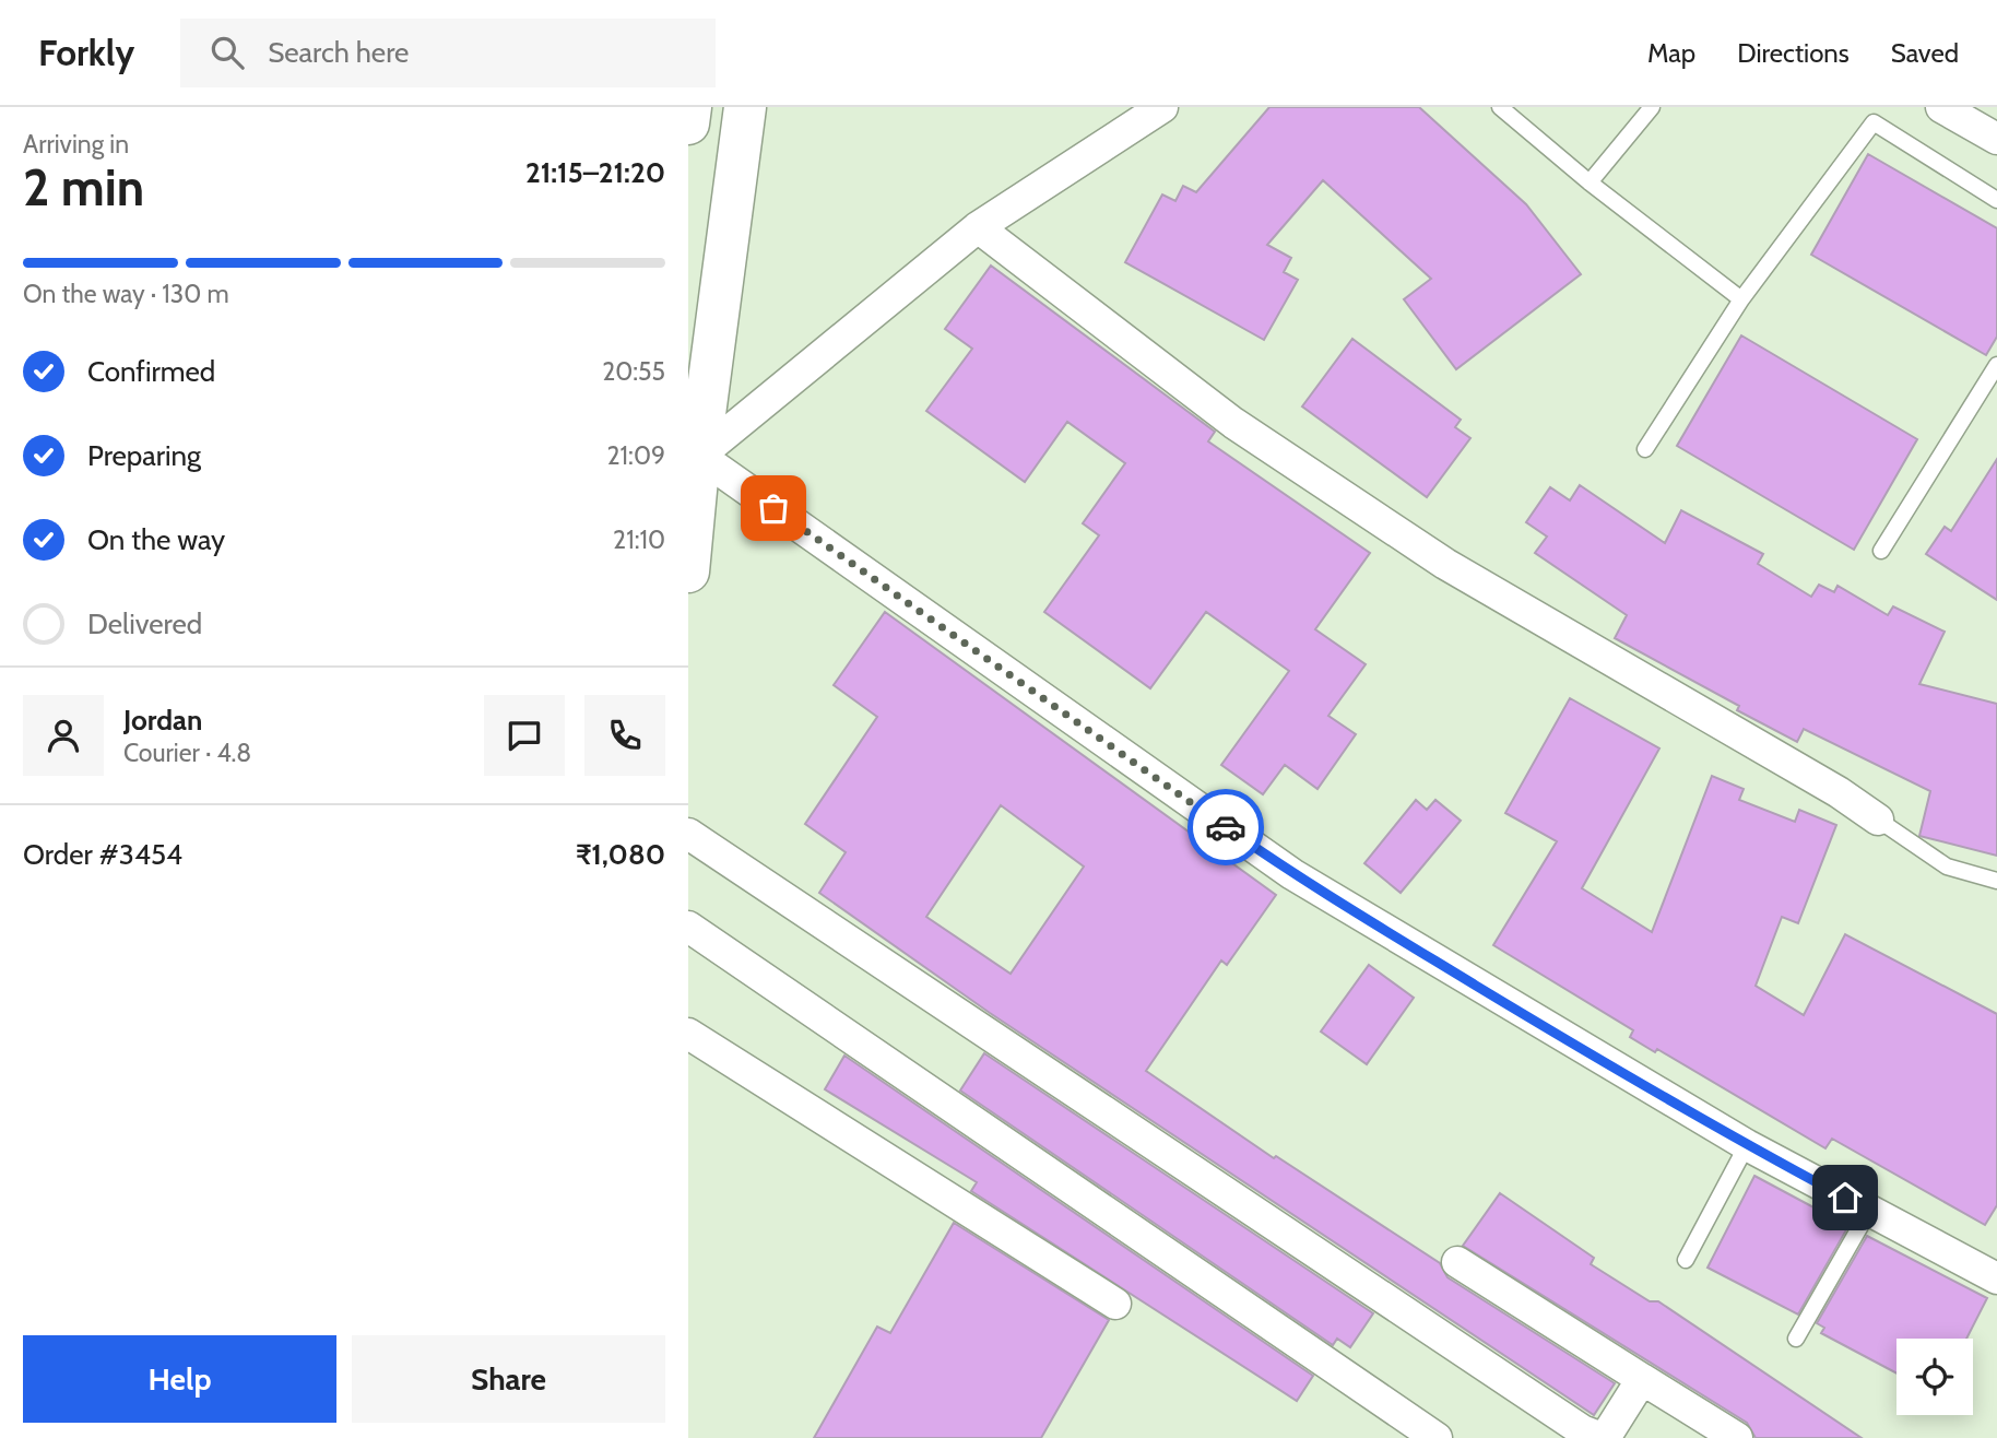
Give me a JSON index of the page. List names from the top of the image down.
{
  "page": {
    "header": "Forkly",
    "search": "Search here",
    "nav": ["Map", "Directions", "Saved"],
    "heading": ["2 min", "Arriving in", "21:15–21:20"],
    "panel": [
      "Jordan",
      "Courier · 4.8",
      "Order #3454",
      "₹1,080"
    ],
    "bar": "On the way · 130 m",
    "list": [
      ["Confirmed", "20:55"],
      ["Preparing", "21:09"],
      ["On the way", "21:10"],
      "Delivered"
    ],
    "buttons": ["Help", "Share"]
  }
}
